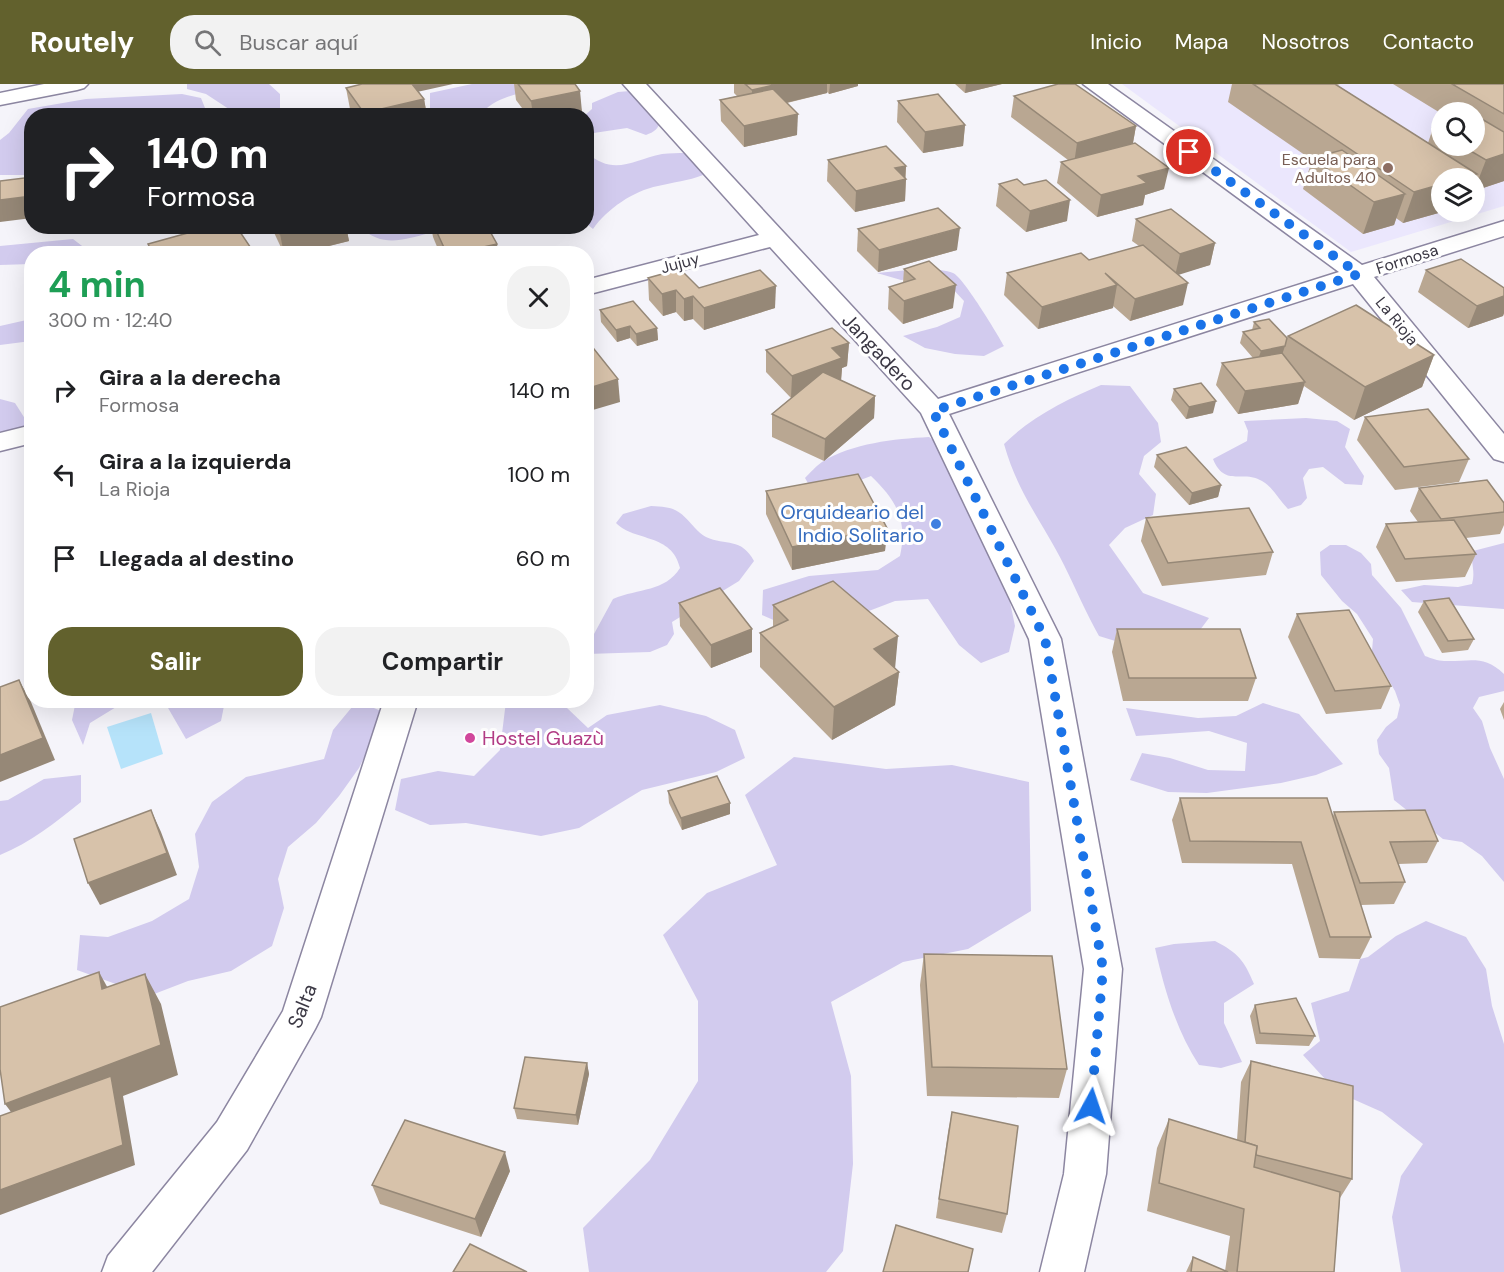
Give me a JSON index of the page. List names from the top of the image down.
{
  "streets": {
    "street": [
      "Formosa",
      "Jujuy",
      "La Rioja",
      "Jangadero",
      "Salta"
    ]
  },
  "crossings": [
    ["Formosa", "La Rioja"],
    ["Formosa", "Jangadero"],
    ["Jujuy", "Jangadero"]
  ],
  "places": ["Escuela para Adultos 40", "Orquideario del Indio Solitario", "Hostel Guazù"],
  "page": {
    "header": "Routely",
    "search": "Buscar aquí",
    "nav": [
      "Inicio",
      "Mapa",
      "Nosotros",
      "Contacto"
    ],
    "turn": ["140 m", "Formosa"],
    "heading": ["4 min", "300 m · 12:40"],
    "list": [
      {
        "name": "Gira a la derecha",
        "note": "Formosa",
        "value": "140 m"
      },
      {
        "name": "Gira a la izquierda",
        "note": "La Rioja",
        "value": "100 m"
      },
      {
        "name": "Llegada al destino",
        "value": "60 m"
      }
    ],
    "buttons": ["Salir", "Compartir"]
  }
}
